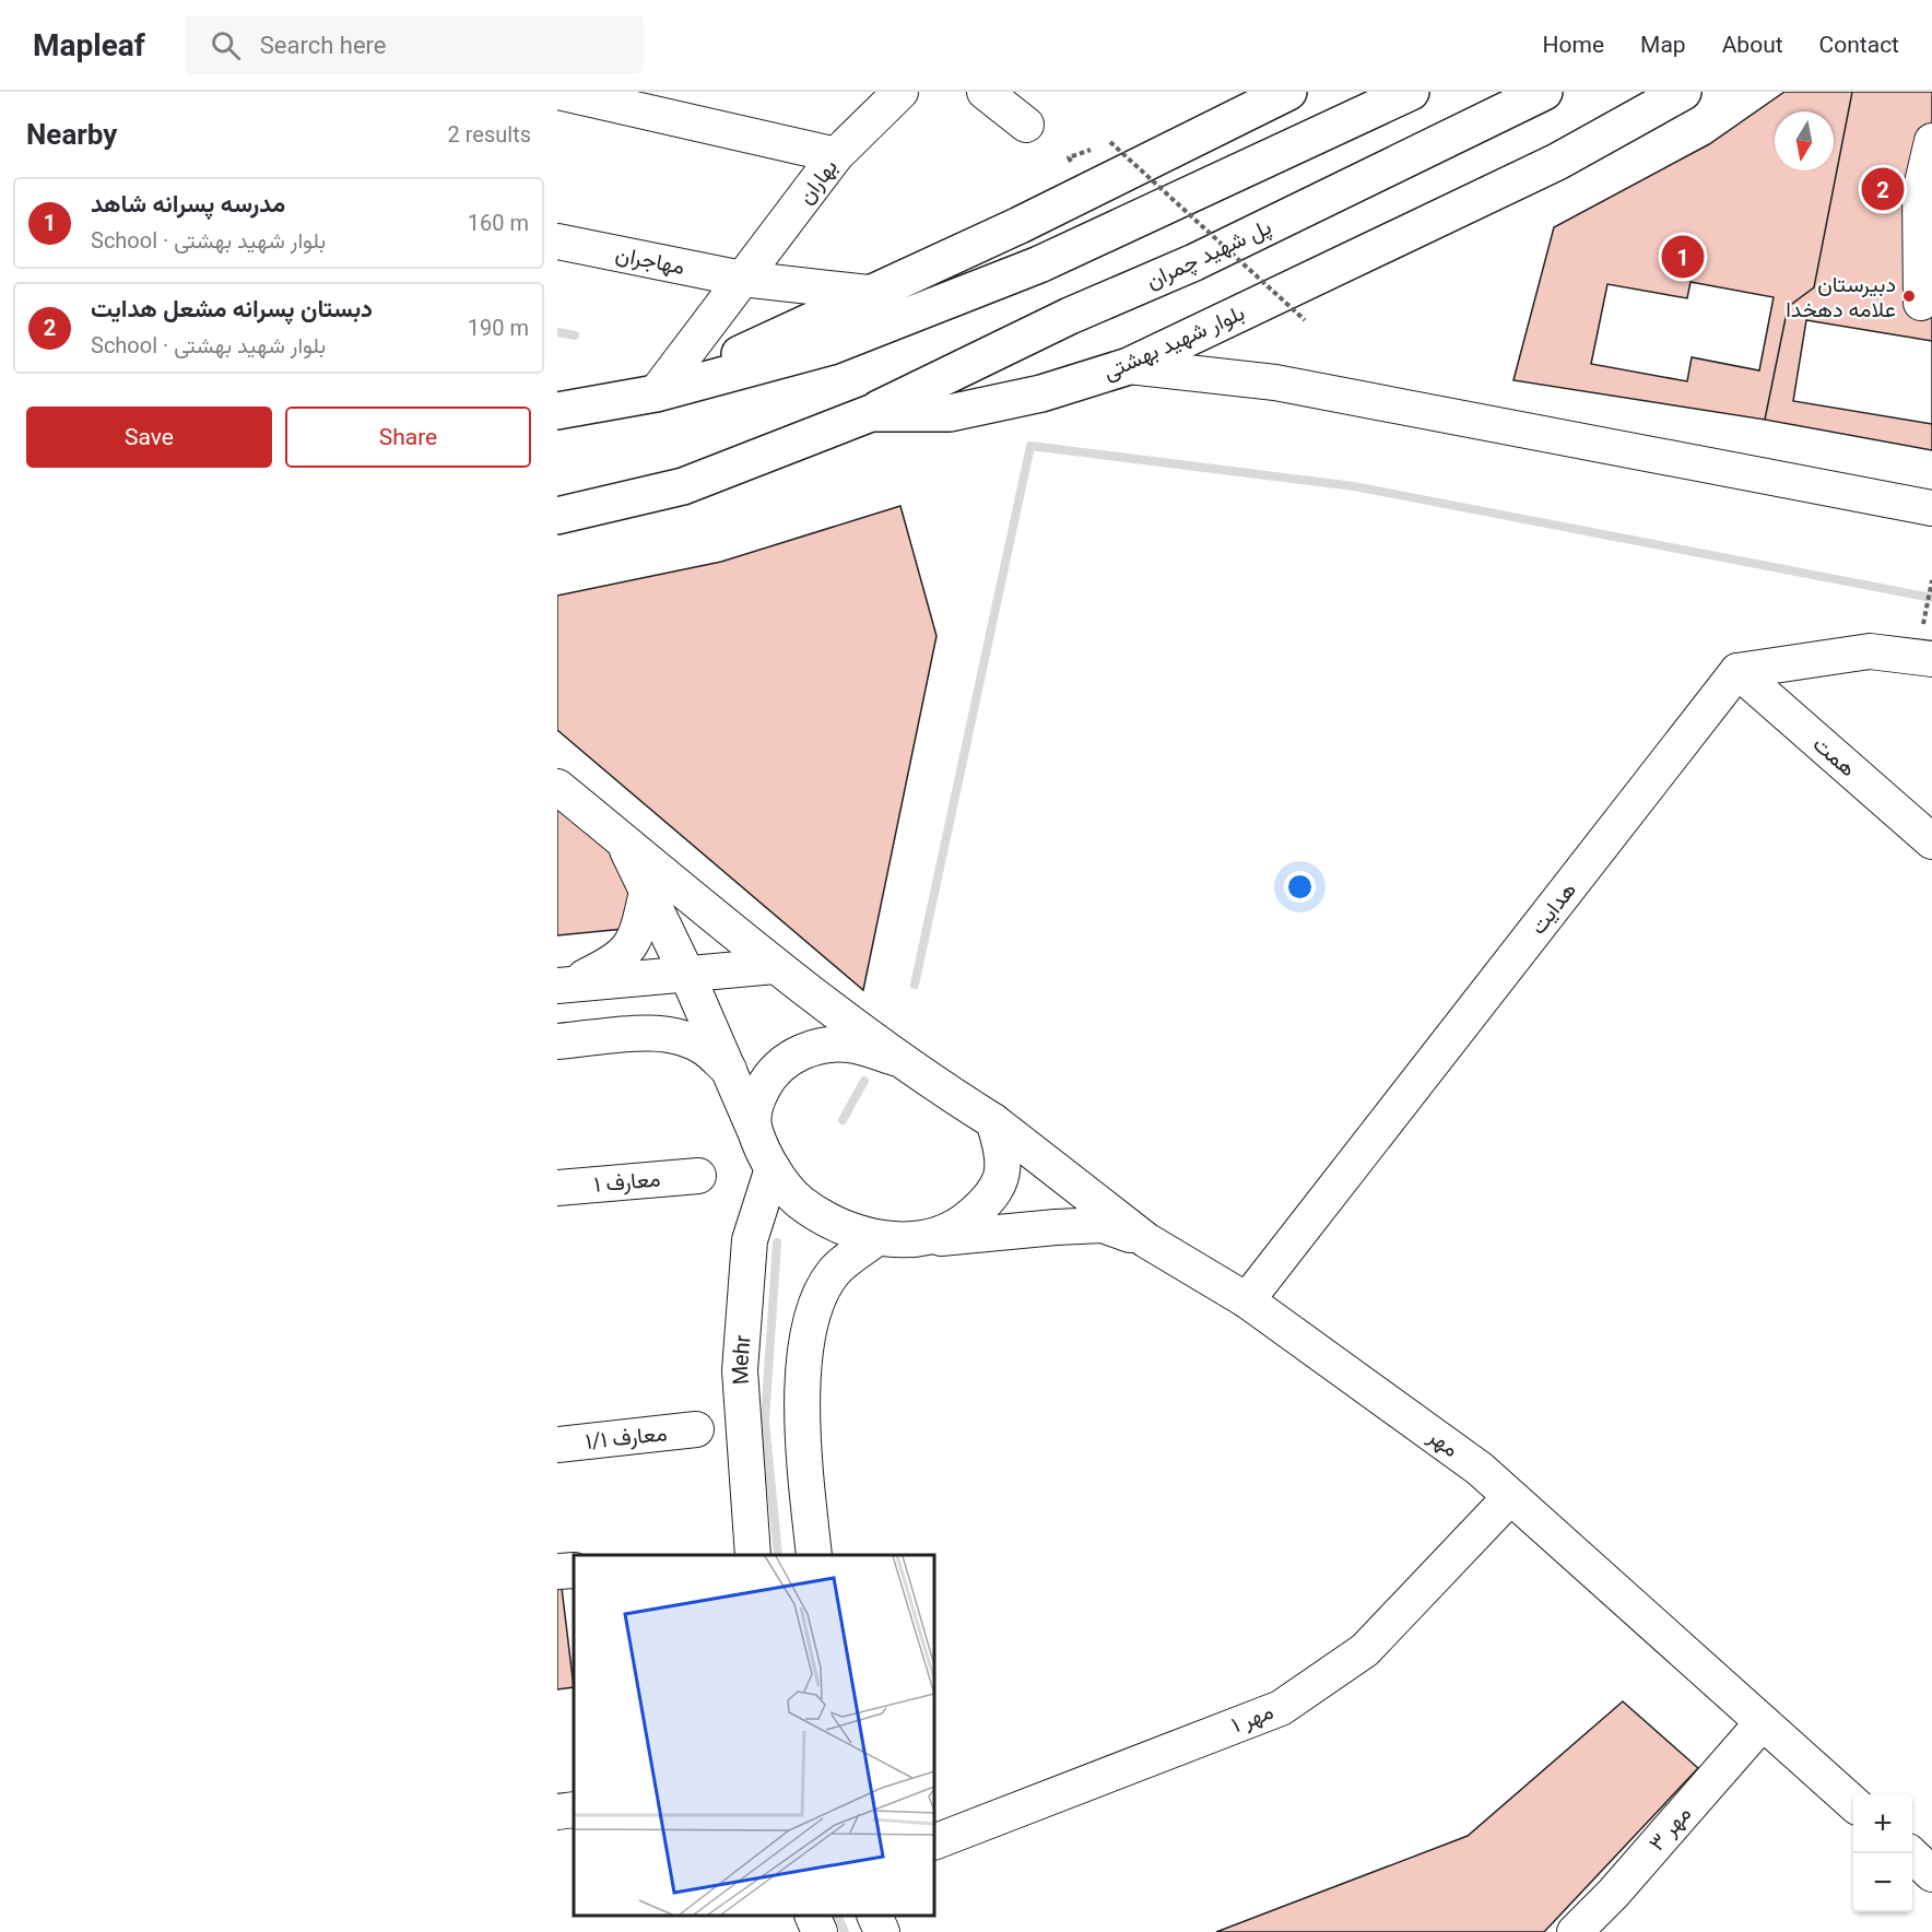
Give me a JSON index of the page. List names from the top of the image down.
{
  "streets": {
    "main road": ["پل شهید چمران", "بلوار شهید بهشتی"],
    "street": [
      "بهاران",
      "مهاجران",
      "همت",
      "هدایت",
      "معارف ۱",
      "Mehr",
      "معارف ۱/۱",
      "مهر",
      "مهر ۱",
      "مهر ۳"
    ]
  },
  "crossings": [
    ["بهاران", "مهاجران"],
    ["پل شهید چمران", "بلوار شهید بهشتی"],
    ["همت", "هدایت"],
    ["هدایت", "مهر"],
    ["Mehr", "مهر"],
    ["مهر", "مهر ۱"],
    ["مهر", "مهر ۳"]
  ],
  "places": ["دبیرستان علامه دهخدا"],
  "north": "bottom",
  "page": {
    "header": "Mapleaf",
    "search": "Search here",
    "nav": [
      "Home",
      "Map",
      "About",
      "Contact"
    ],
    "heading": ["Nearby", "2 results"],
    "pins": ["2", "1"],
    "list": [
      {
        "mark": "1",
        "name": "مدرسه پسرانه شاهد",
        "note": "School · بلوار شهید بهشتی",
        "value": "160 m"
      },
      {
        "mark": "2",
        "name": "دبستان پسرانه مشعل هدایت",
        "note": "School · بلوار شهید بهشتی",
        "value": "190 m"
      }
    ],
    "buttons": ["Save", "Share"],
    "map_buttons": ["+", "−"]
  }
}
